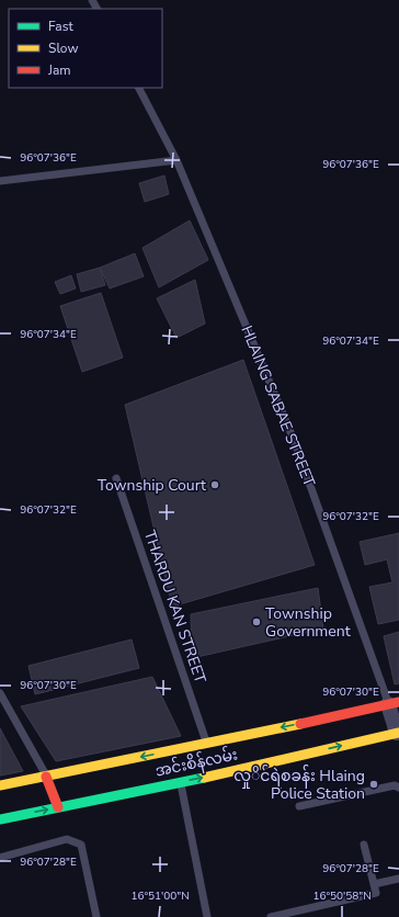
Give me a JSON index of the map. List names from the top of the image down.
{
  "streets": {
    "main road": ["အင်းစိန်လမ်း"],
    "street": ["HLAING SABAE STREET"],
    "lane": ["THARDU KAN STREET"]
  },
  "crossings": [
    ["HLAING SABAE STREET", "အင်းစိန်လမ်း"],
    ["THARDU KAN STREET", "အင်းစိန်လမ်း"]
  ],
  "places": ["Township Court", "Township Government", "လှုိင်ရဲစခန်း Hlaing Police Station"],
  "legend": ["Fast", "Slow", "Jam"],
  "coordinates": [
    "96°07'36\"E",
    "96°07'34\"E",
    "96°07'32\"E",
    "96°07'30\"E",
    "96°07'28\"E",
    "16°51'00\"N",
    "16°50'58\"N"
  ]
}
